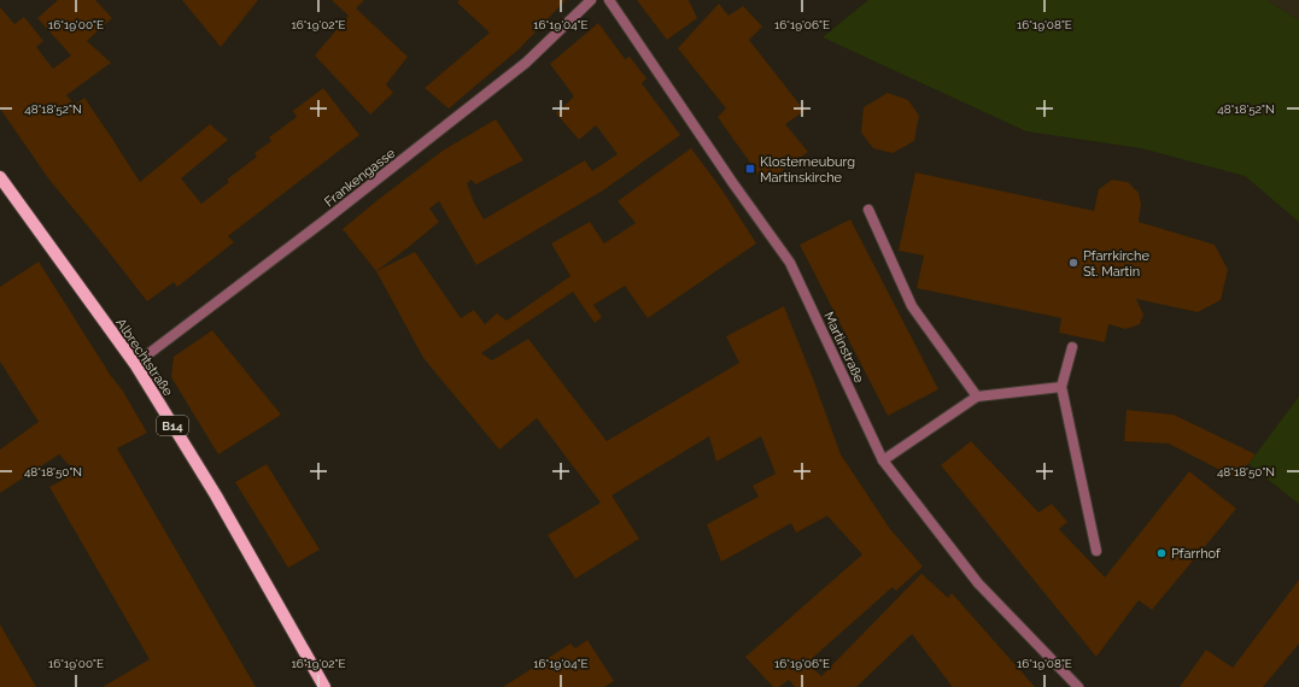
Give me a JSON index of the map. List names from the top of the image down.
{
  "streets": {
    "main road": ["Albrechtstraße", "B14"],
    "street": ["Frankengasse", "Martinstraße"]
  },
  "crossings": [
    ["Frankengasse", "Albrechtstraße"]
  ],
  "places": {
    "transit": ["Klosterneuburg Martinskirche"],
    "other": ["Pfarrkirche St. Martin", "Pfarrhof"]
  },
  "coordinates": [
    "16°19'00\"E",
    "16°19'02\"E",
    "16°19'04\"E",
    "16°19'06\"E",
    "16°19'08\"E",
    "48°18'52\"N",
    "48°18'50\"N"
  ]
}
